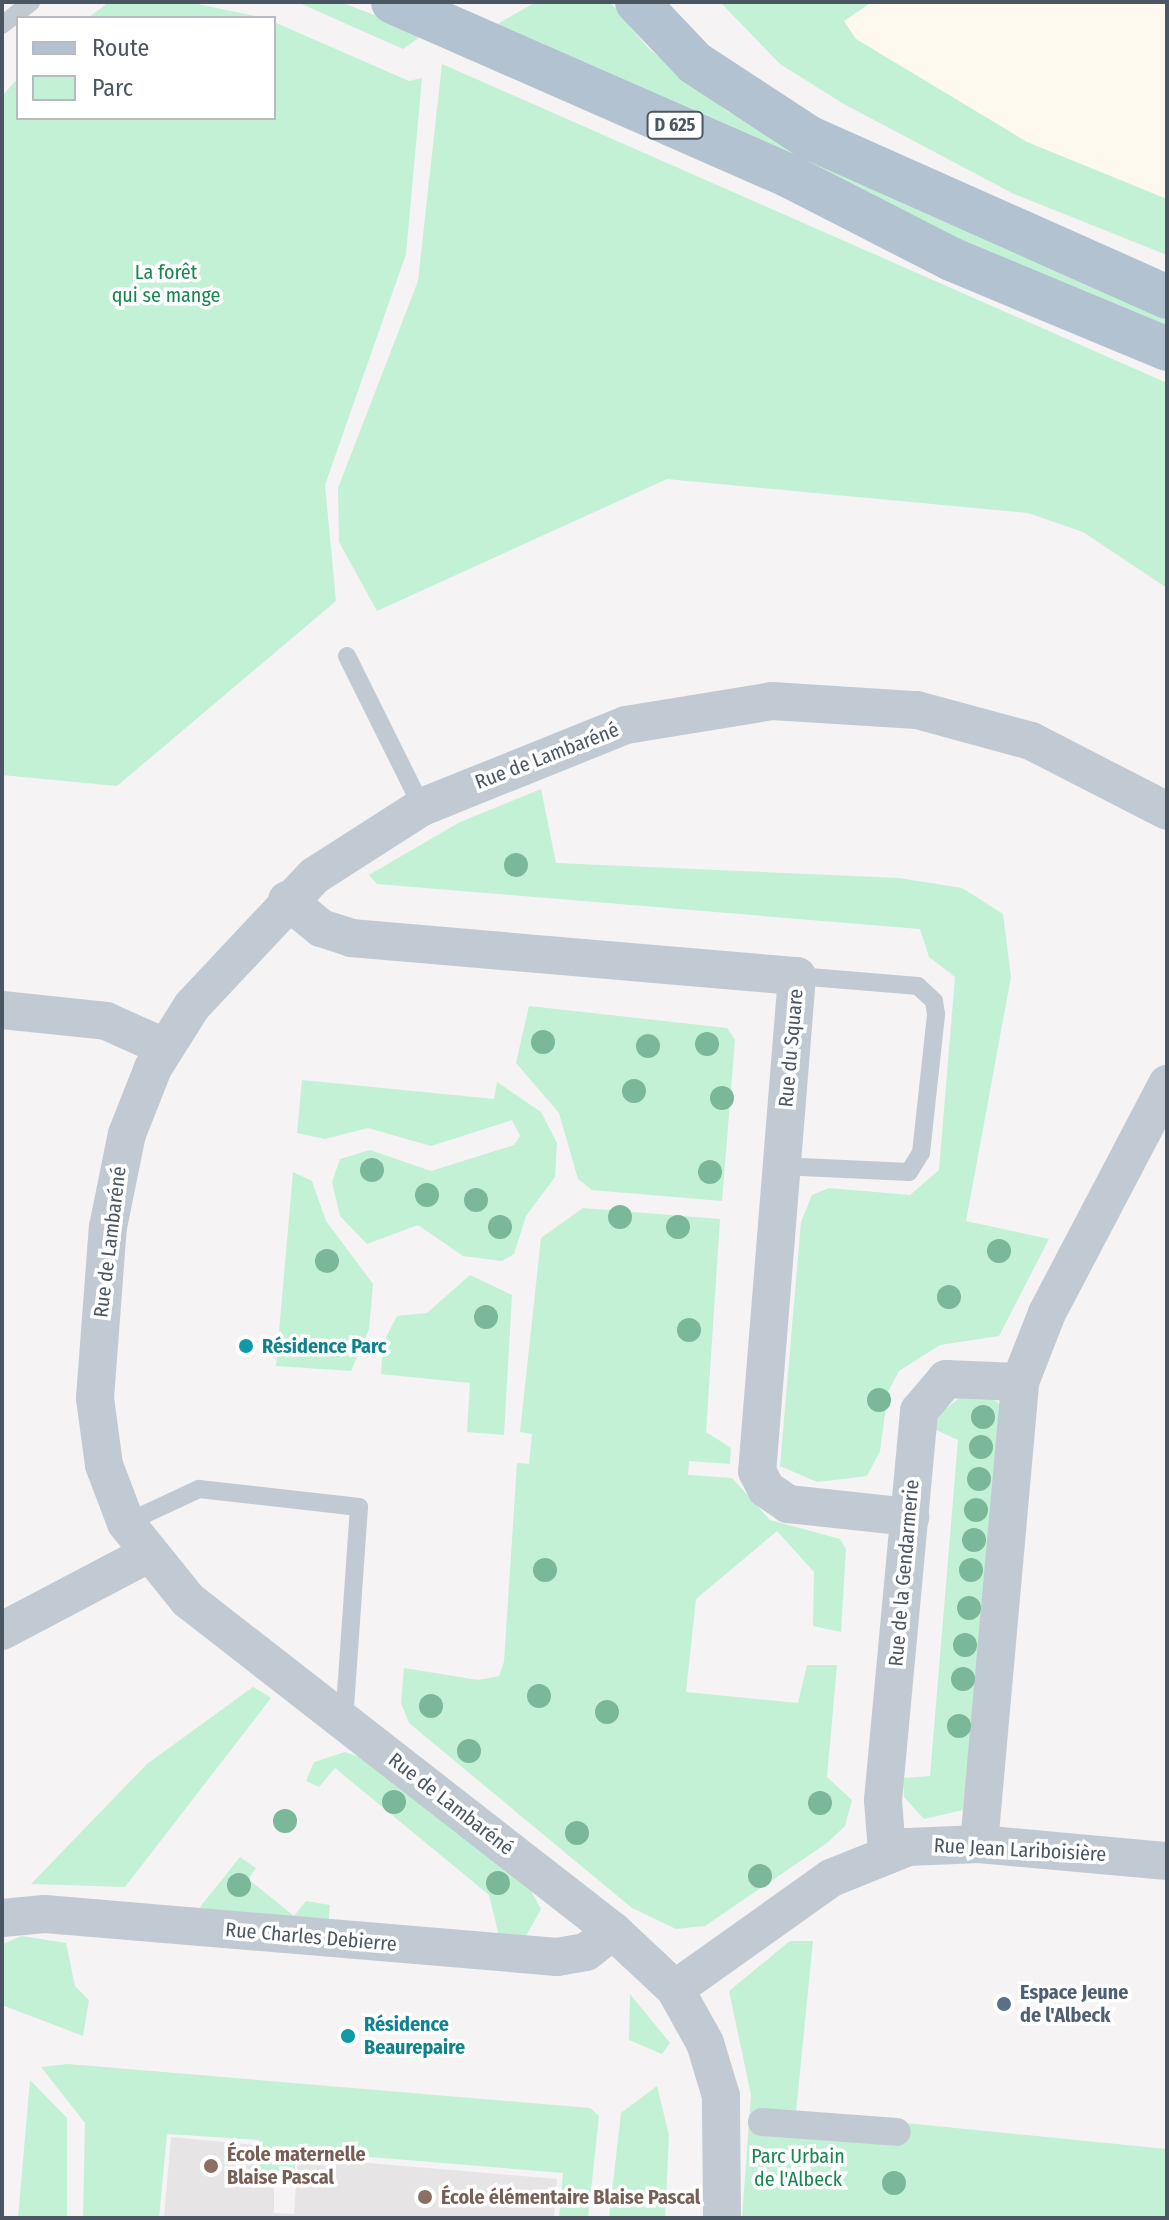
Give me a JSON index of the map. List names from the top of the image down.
{
  "streets": {
    "main road": ["D 625"],
    "street": [
      "Rue de Lambaréné",
      "Rue du Square",
      "Rue de la Gendarmerie",
      "Rue Jean Lariboisière",
      "Rue Charles Debierre"
    ]
  },
  "crossings": [
    ["Rue de Lambaréné", "Rue du Square"],
    ["Rue de Lambaréné", "Rue Jean Lariboisière"],
    ["Rue de Lambaréné", "Rue Charles Debierre"],
    ["Rue du Square", "Rue de la Gendarmerie"],
    ["Rue de la Gendarmerie", "Rue Jean Lariboisière"]
  ],
  "parks": ["La forêt qui se mange", "Parc Urbain de l'Albeck"],
  "places": [
    "Résidence Parc",
    "Espace Jeune de l'Albeck",
    "Résidence Beaurepaire",
    "École maternelle Blaise Pascal",
    "École élémentaire Blaise Pascal"
  ],
  "legend": ["Route", "Parc"]
}
